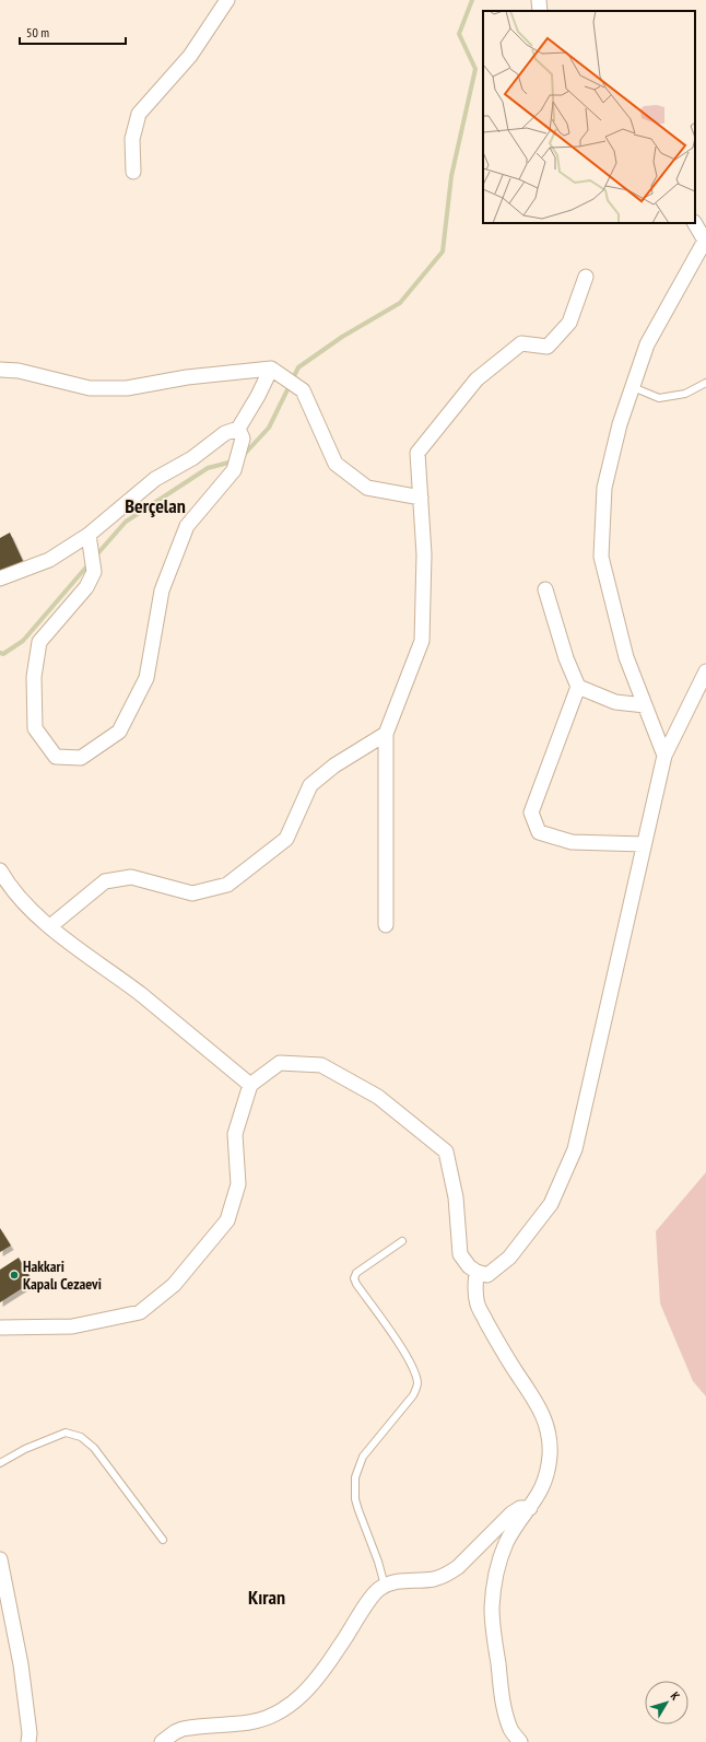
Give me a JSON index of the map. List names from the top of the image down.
{
  "districts": ["Berçelan", "Kıran"],
  "places": ["Hakkari Kapalı Cezaevi"],
  "scale_bar": "50 m",
  "north": "top right"
}
